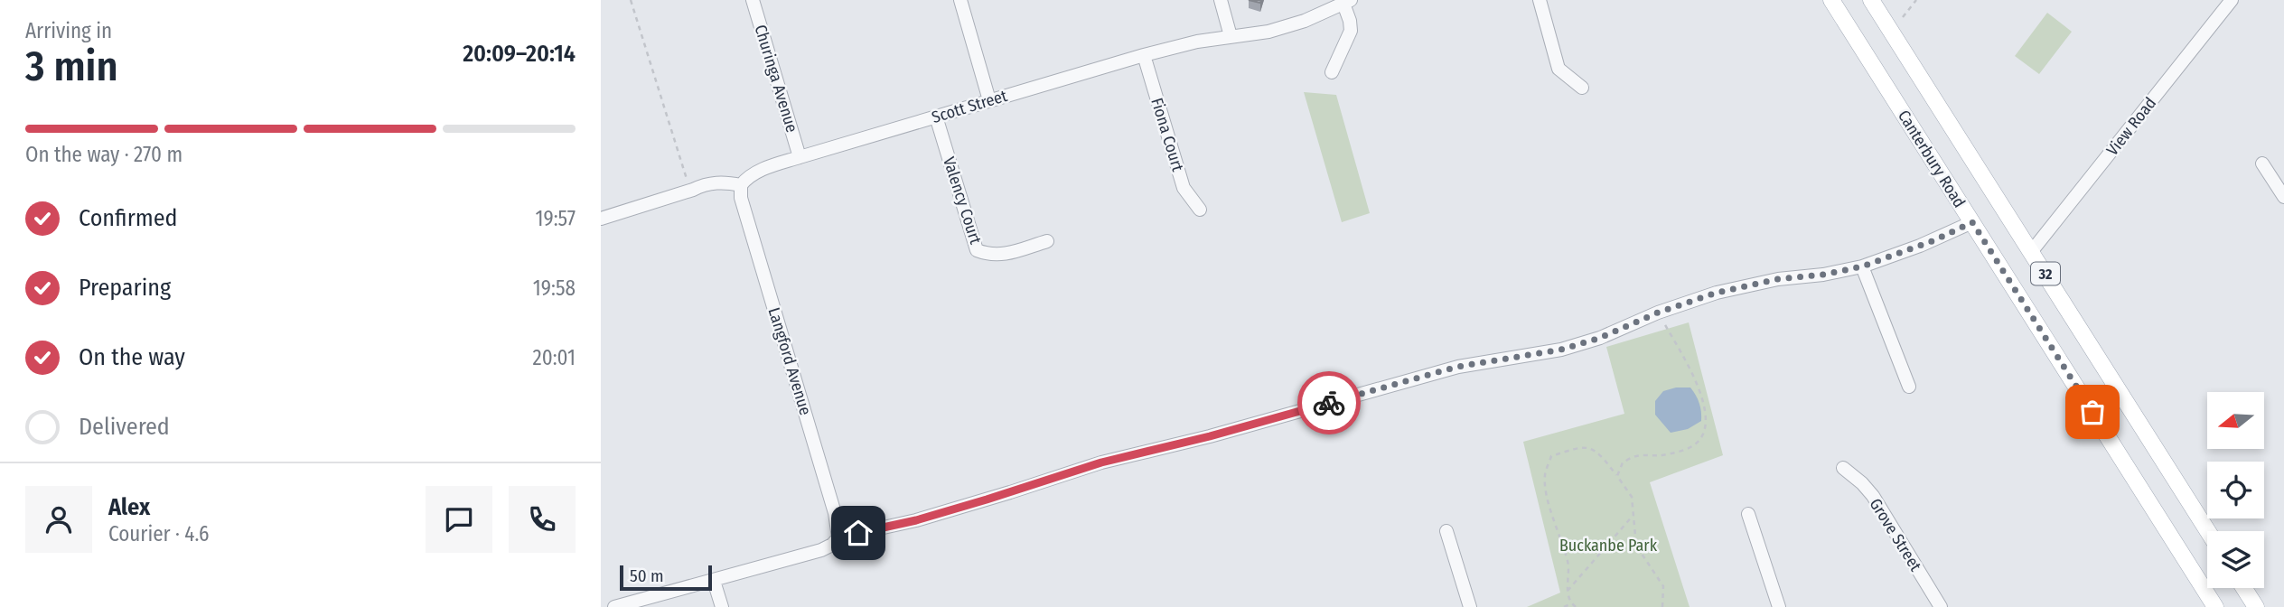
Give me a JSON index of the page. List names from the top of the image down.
{
  "streets": {
    "main road": ["Canterbury Road", "32"],
    "street": [
      "Churinga Avenue",
      "Scott Street",
      "View Road",
      "Fiona Court",
      "Valency Court",
      "Langford Avenue",
      "Grove Street"
    ]
  },
  "crossings": [
    ["Churinga Avenue", "Scott Street"],
    ["Scott Street", "Fiona Court"],
    ["Scott Street", "Valency Court"],
    ["Scott Street", "Langford Avenue"],
    ["View Road", "32"]
  ],
  "parks": ["Buckanbe Park"],
  "scale_bar": "50 m",
  "north": "left",
  "page": {
    "heading": ["3 min", "Arriving in", "20:09–20:14"],
    "panel": ["Alex", "Courier · 4.6"],
    "bar": "On the way · 270 m",
    "list": [
      ["Confirmed", "19:57"],
      ["Preparing", "19:58"],
      ["On the way", "20:01"],
      "Delivered"
    ],
    "scale": "50 m"
  }
}
